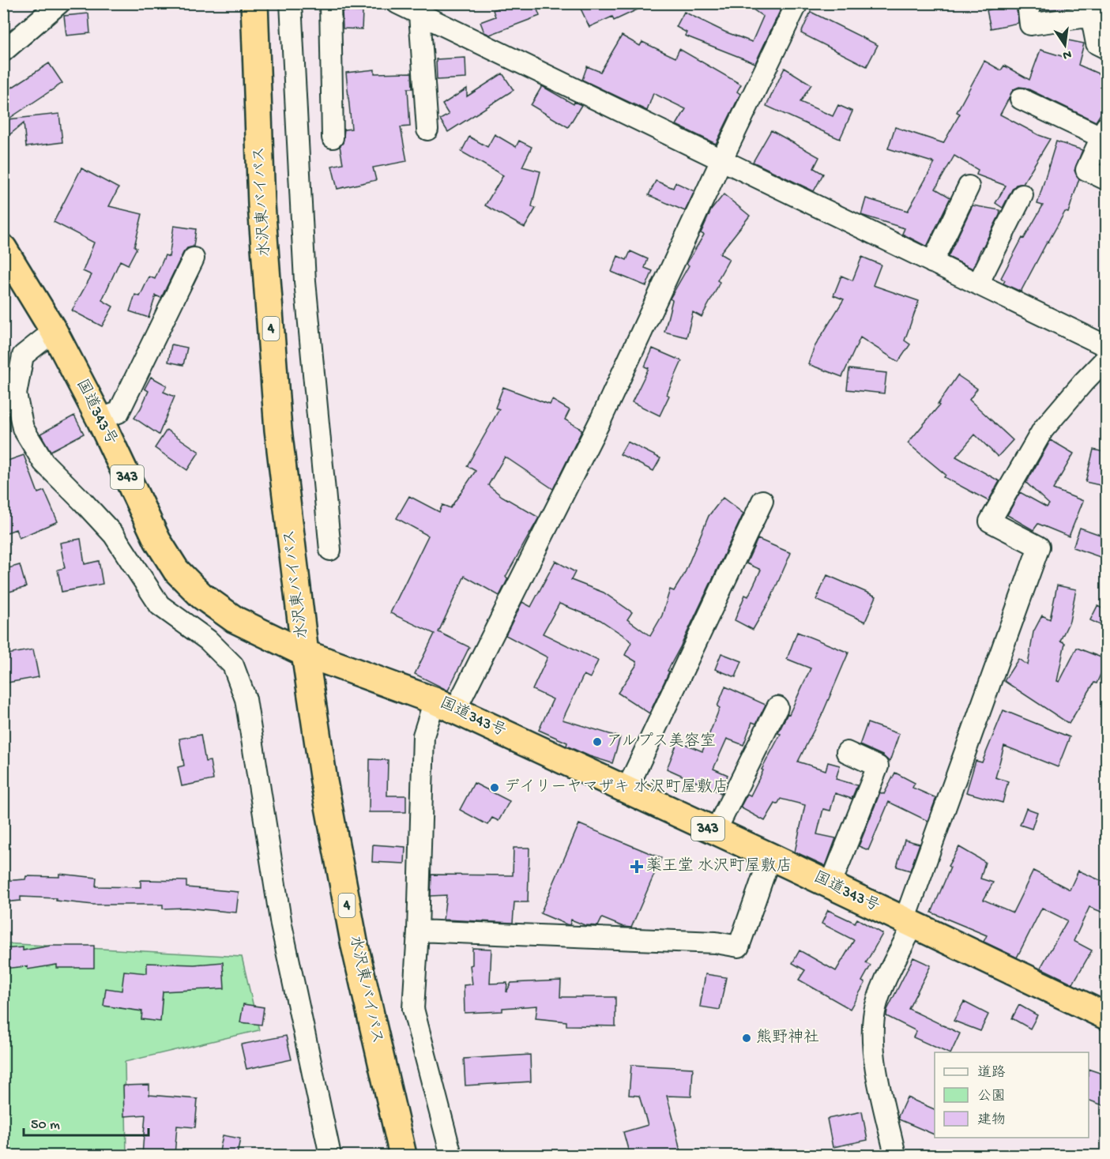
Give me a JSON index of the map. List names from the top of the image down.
{
  "streets": {
    "highway": [
      "水沢東バイパス",
      "4",
      "国道343号",
      "343"
    ]
  },
  "crossings": [
    ["水沢東バイパス", "国道343号"]
  ],
  "places": {
    "other": ["アルプス美容室", "デイリーヤマザキ 水沢町屋敷店", "熊野神社"],
    "health": ["薬王堂 水沢町屋敷店"]
  },
  "legend": ["道路", "公園", "建物"],
  "scale_bar": "50 m",
  "north": "bottom"
}
